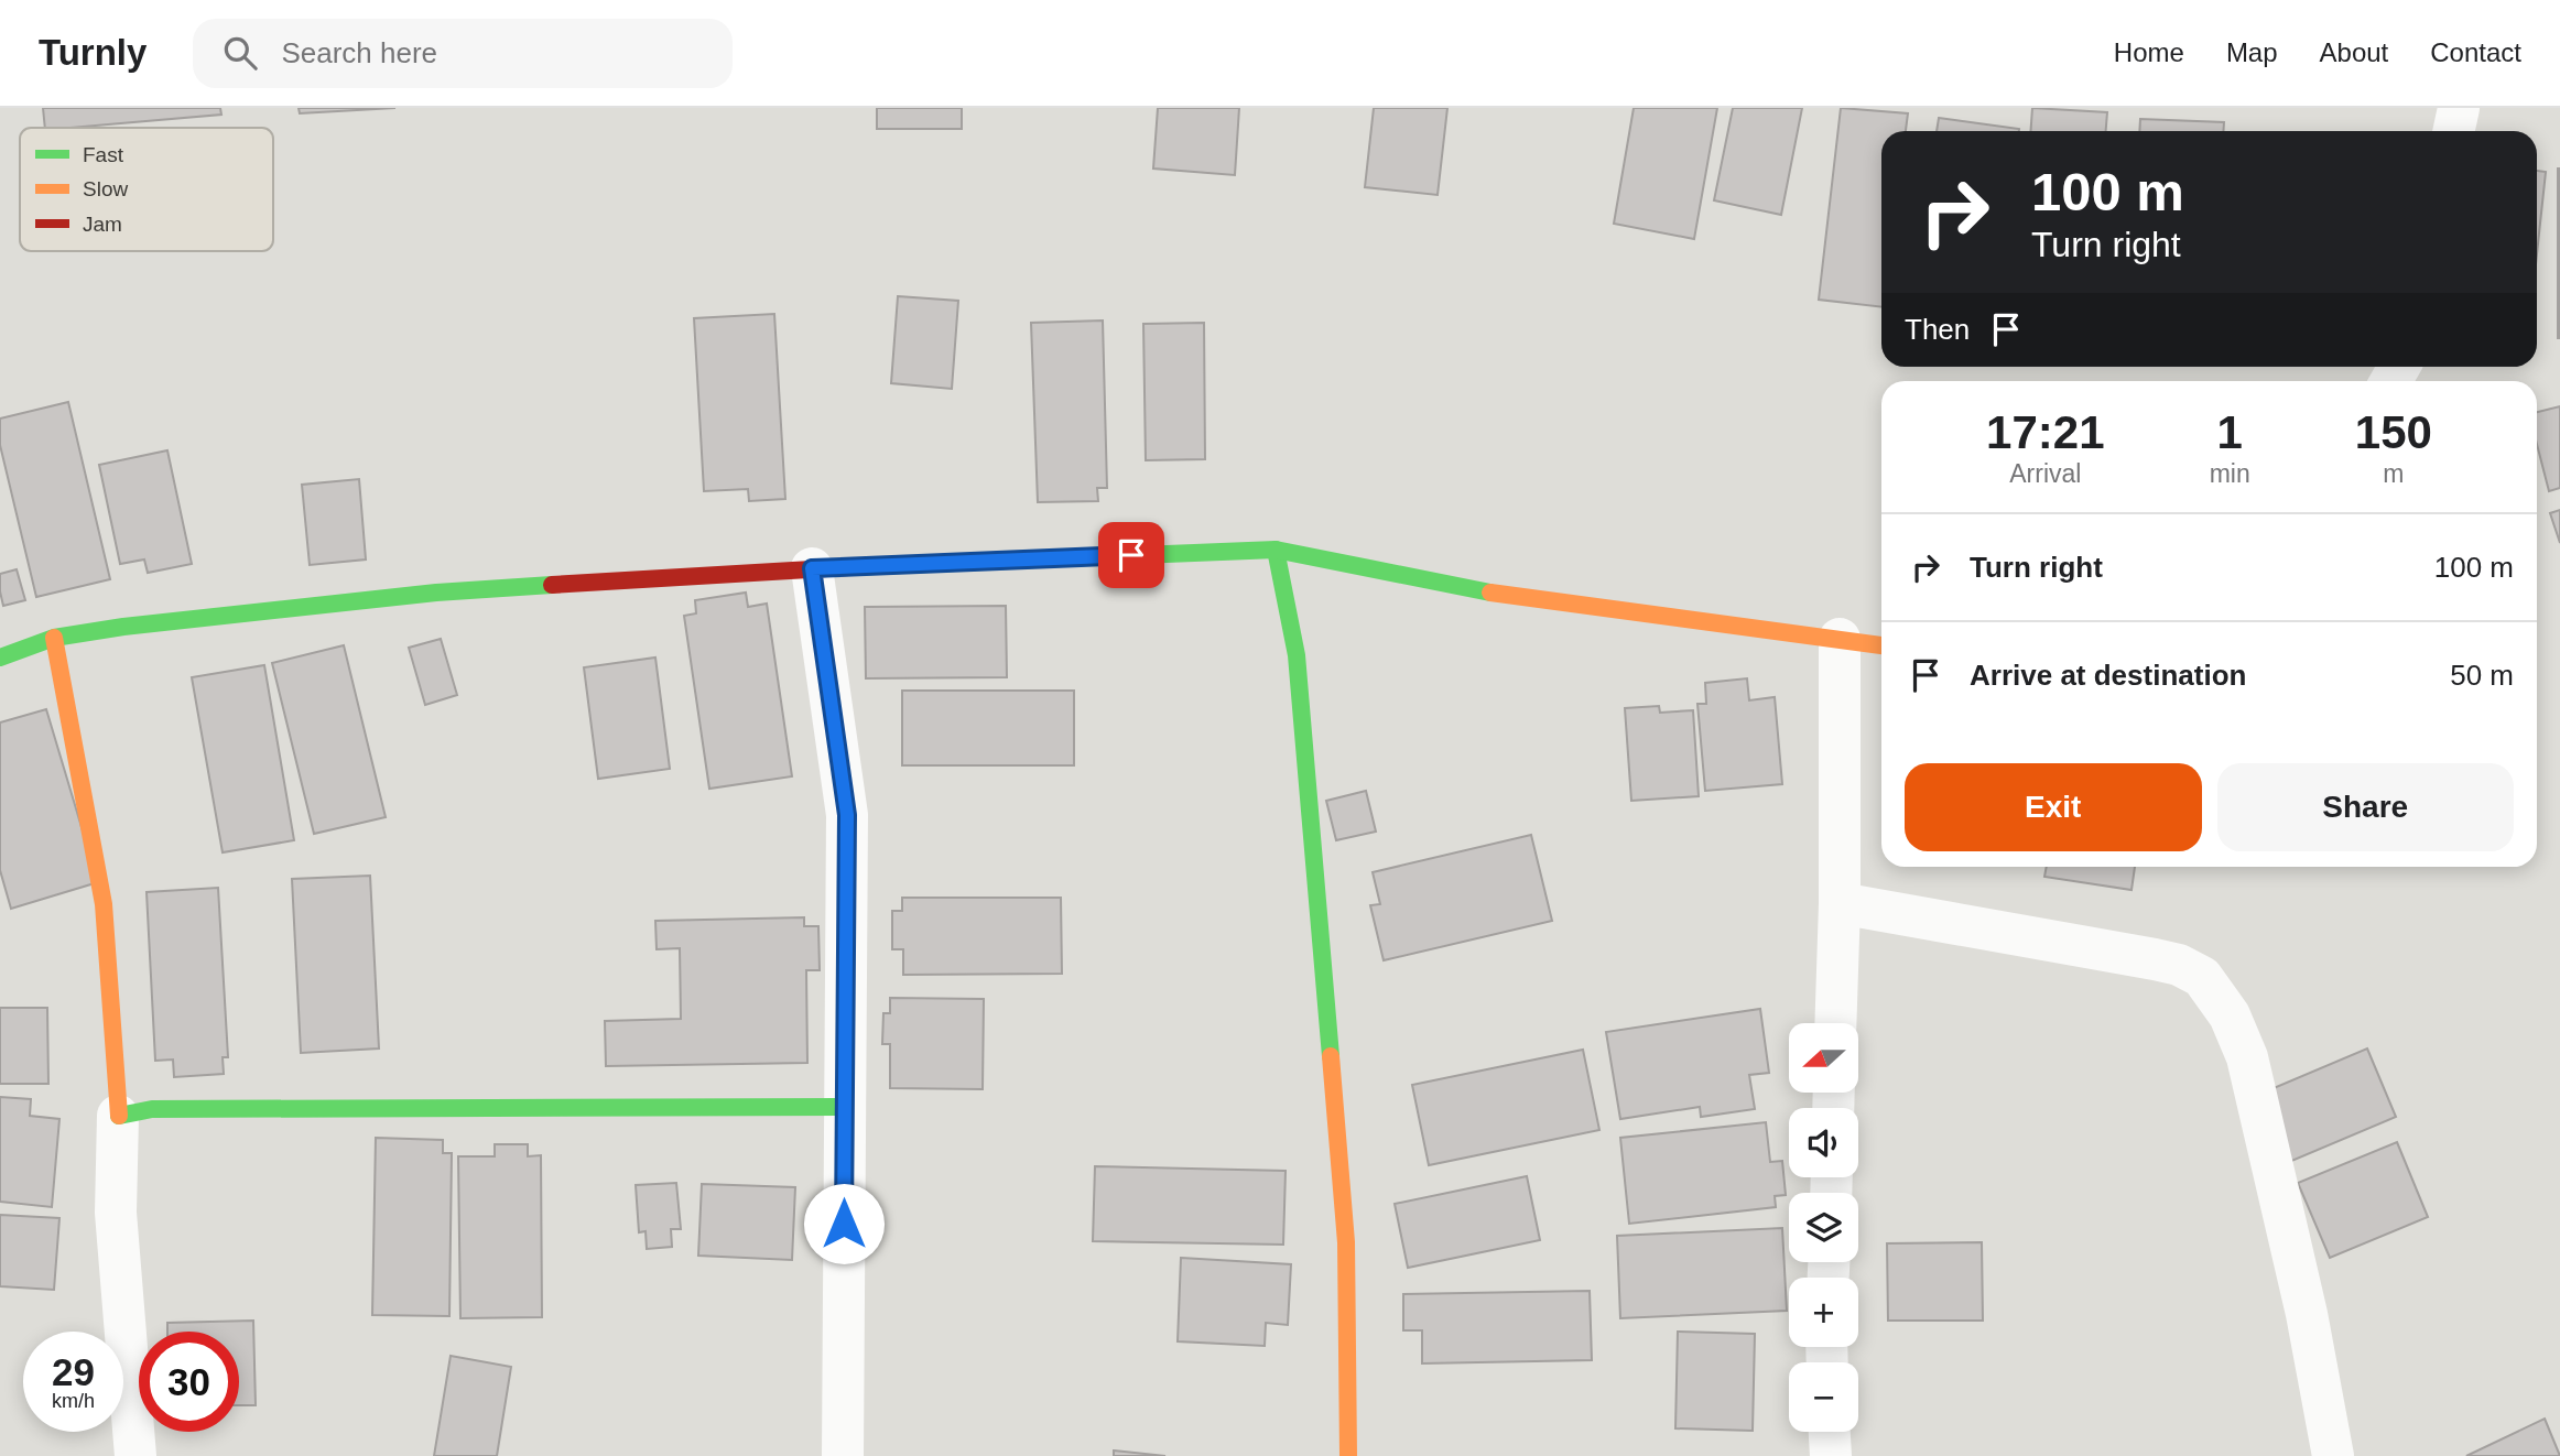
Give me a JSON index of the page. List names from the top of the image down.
{
  "legend": ["Fast", "Slow", "Jam"],
  "north": "left",
  "page": {
    "header": "Turnly",
    "search": "Search here",
    "nav": [
      "Home",
      "Map",
      "About",
      "Contact"
    ],
    "turn": ["100 m", "Turn right"],
    "then": "Then",
    "eta": [
      "17:21",
      "Arrival",
      "1",
      "min",
      "150",
      "m"
    ],
    "list": [
      {
        "name": "Turn right",
        "value": "100 m"
      },
      {
        "name": "Arrive at destination",
        "value": "50 m"
      }
    ],
    "buttons": ["Exit", "Share"],
    "map_buttons": ["+", "−"],
    "speed": "29 km/h",
    "limit": "30"
  }
}
